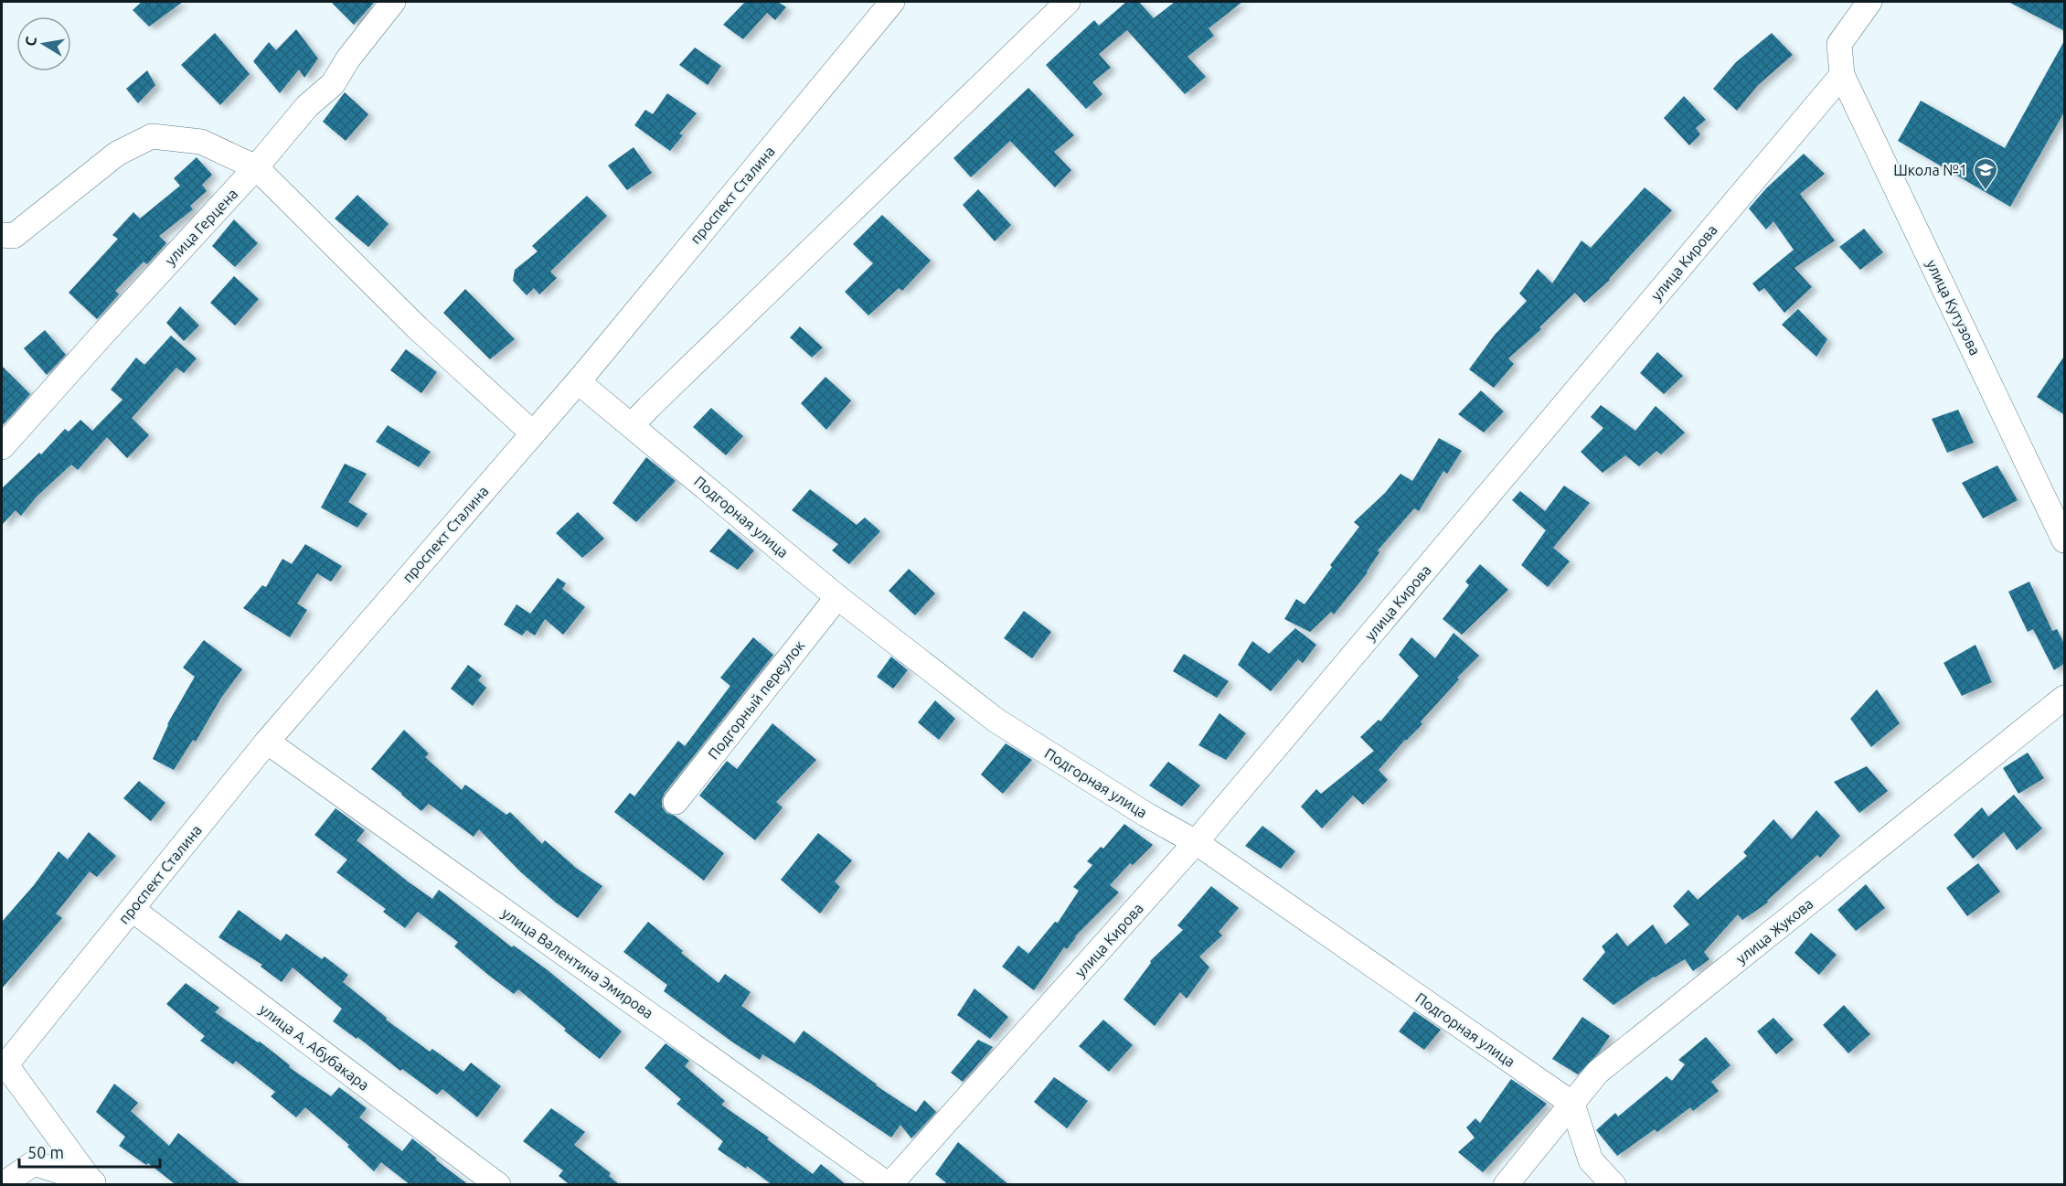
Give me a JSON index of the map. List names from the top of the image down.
{
  "streets": {
    "street": [
      "проспект Сталина",
      "улица Герцена",
      "улица Кирова",
      "улица Кутузова",
      "Подгорная улица",
      "Подгорный переулок",
      "улица Жукова",
      "улица Валентина Эмирова",
      "улица А. Абубакара"
    ]
  },
  "crossings": [
    ["проспект Сталина", "Подгорная улица"],
    ["проспект Сталина", "улица Валентина Эмирова"],
    ["проспект Сталина", "улица А. Абубакара"],
    ["улица Кирова", "улица Кутузова"],
    ["улица Кирова", "Подгорная улица"],
    ["улица Кирова", "улица Валентина Эмирова"],
    ["Подгорная улица", "Подгорный переулок"],
    ["Подгорная улица", "улица Жукова"]
  ],
  "places": {
    "school or university": ["Школа №1"]
  },
  "scale_bar": "50 m",
  "north": "left"
}
